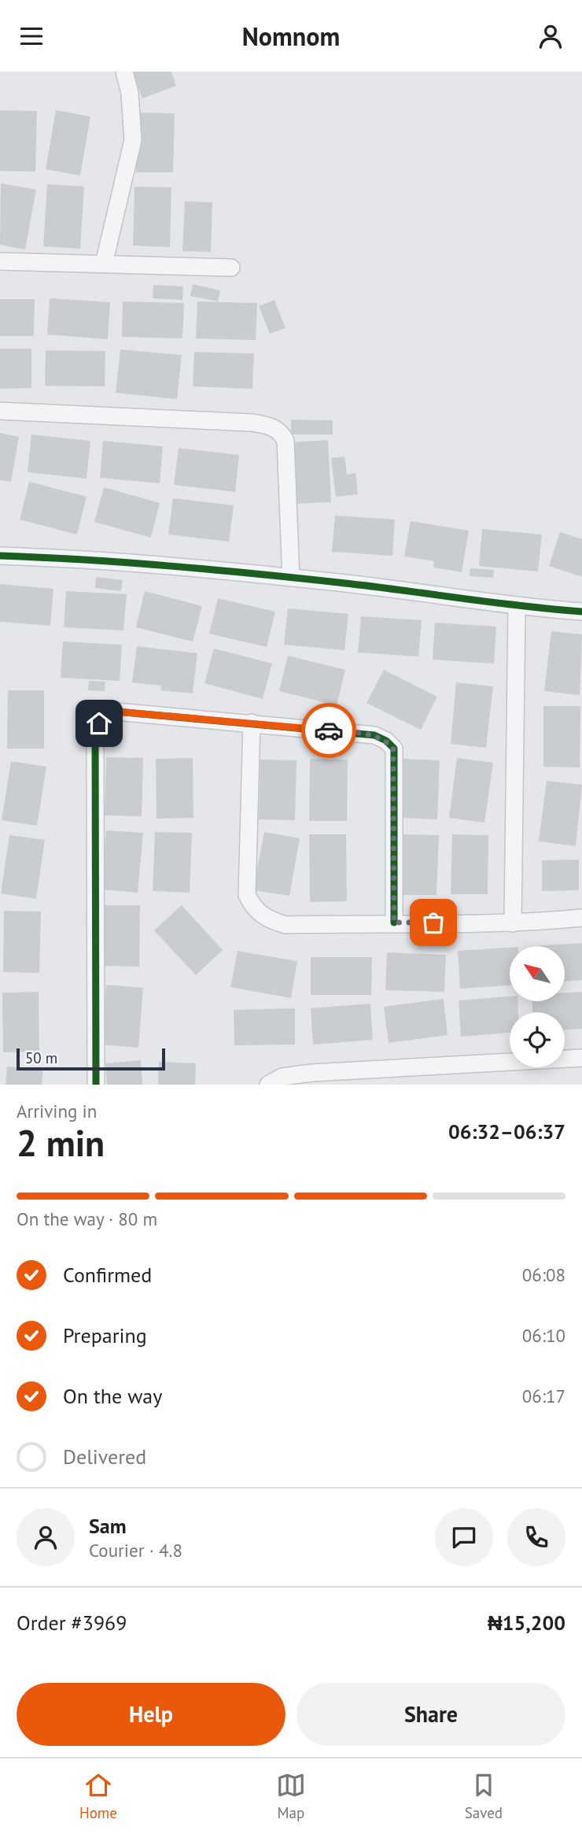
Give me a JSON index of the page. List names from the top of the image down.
{
  "scale_bar": "50 m",
  "north": "top left",
  "page": {
    "header": "Nomnom",
    "scale": "50 m",
    "heading": ["2 min", "Arriving in", "06:32–06:37"],
    "panel": [
      "Sam",
      "Courier · 4.8",
      "Order #3969",
      "₦15,200"
    ],
    "bar": "On the way · 80 m",
    "list": [
      ["Confirmed", "06:08"],
      ["Preparing", "06:10"],
      ["On the way", "06:17"],
      "Delivered"
    ],
    "buttons": ["Help", "Share"],
    "tabs": ["Home", "Map", "Saved"]
  }
}
